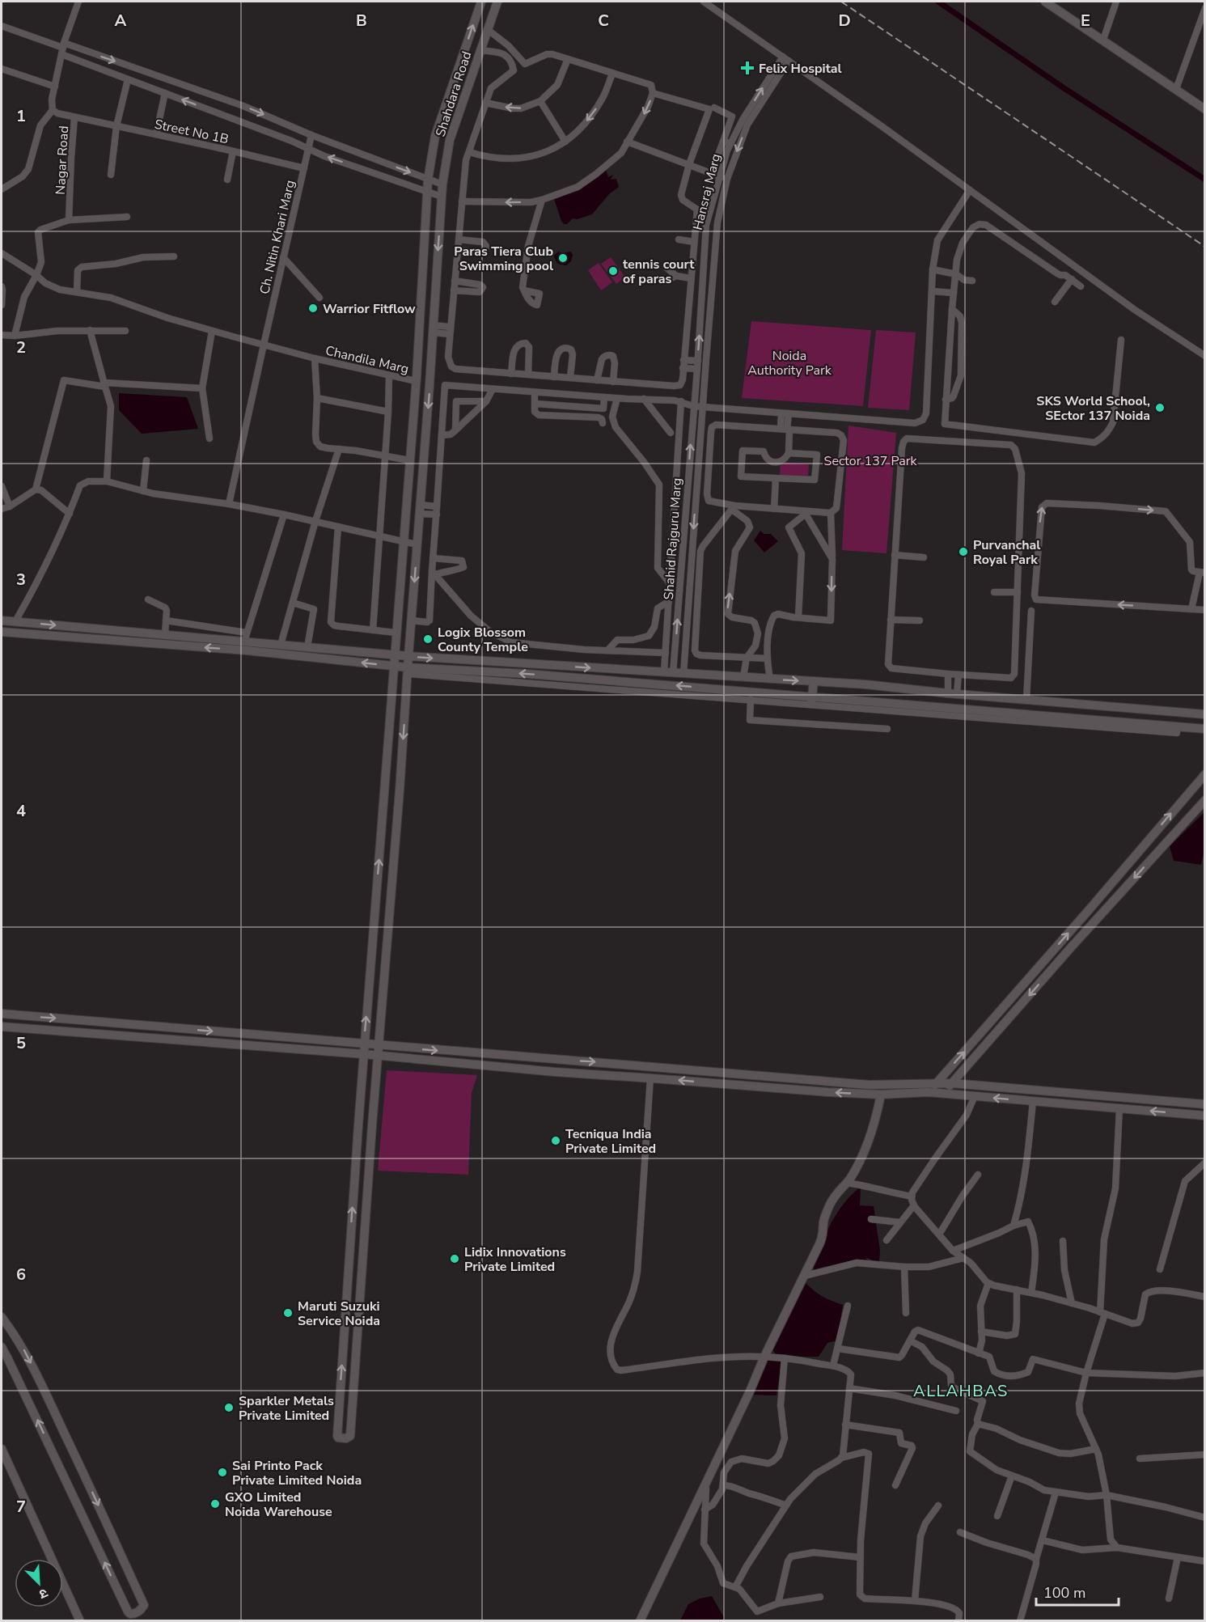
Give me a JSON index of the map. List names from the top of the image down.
{
  "streets": {
    "street": [
      "Shahdara Road",
      "Street No 1B",
      "Nagar Road",
      "Hansraj Marg",
      "Ch. Nitin Khari Marg",
      "Chandila Marg",
      "Shahid Rajguru Marg"
    ]
  },
  "crossings": [
    ["Shahdara Road", "Chandila Marg"],
    ["Street No 1B", "Nagar Road"],
    ["Street No 1B", "Ch. Nitin Khari Marg"],
    ["Hansraj Marg", "Shahid Rajguru Marg"],
    ["Ch. Nitin Khari Marg", "Chandila Marg"]
  ],
  "districts": ["ALLAHBAS"],
  "parks": ["Noida Authority Park", "Sector 137 Park"],
  "places": {
    "health": ["Felix Hospital"],
    "other": [
      "Paras Tiera Club Swimming pool",
      "tennis court of paras",
      "Warrior Fitflow",
      "SKS World School, SEctor 137 Noida",
      "Purvanchal Royal Park",
      "Logix Blossom County Temple",
      "Tecniqua India Private Limited",
      "Lidix Innovations Private Limited",
      "Maruti Suzuki Service Noida",
      "Sparkler Metals Private Limited",
      "Sai Printo Pack Private Limited Noida",
      "GXO Limited Noida Warehouse"
    ]
  },
  "scale_bar": "100 m",
  "north": "bottom right",
  "grid": {
    "columns": [
      "A",
      "B",
      "C",
      "D",
      "E"
    ],
    "rows": [
      "1",
      "2",
      "3",
      "4",
      "5",
      "6",
      "7"
    ]
  }
}
